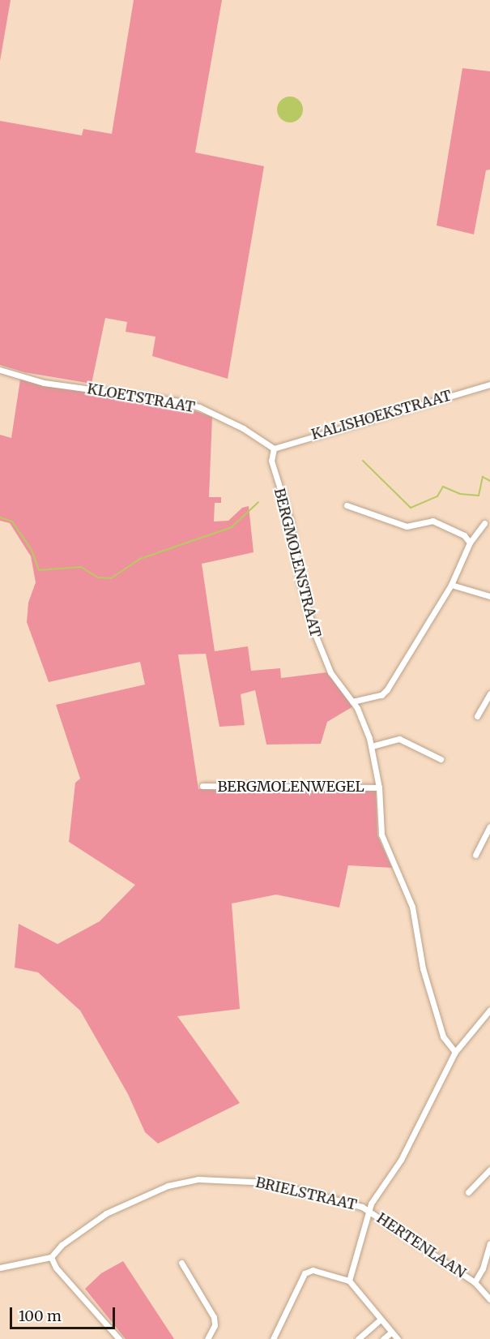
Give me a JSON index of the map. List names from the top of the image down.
{
  "streets": {
    "street": [
      "KLOETSTRAAT",
      "KALISHOEKSTRAAT",
      "BERGMOLENSTRAAT",
      "BERGMOLENWEGEL",
      "BRIELSTRAAT",
      "HERTENLAAN"
    ]
  },
  "crossings": [
    ["KLOETSTRAAT", "KALISHOEKSTRAAT"],
    ["KLOETSTRAAT", "BERGMOLENSTRAAT"],
    ["KALISHOEKSTRAAT", "BERGMOLENSTRAAT"],
    ["BERGMOLENSTRAAT", "BERGMOLENWEGEL"],
    ["BRIELSTRAAT", "HERTENLAAN"]
  ],
  "scale_bar": "100 m"
}
